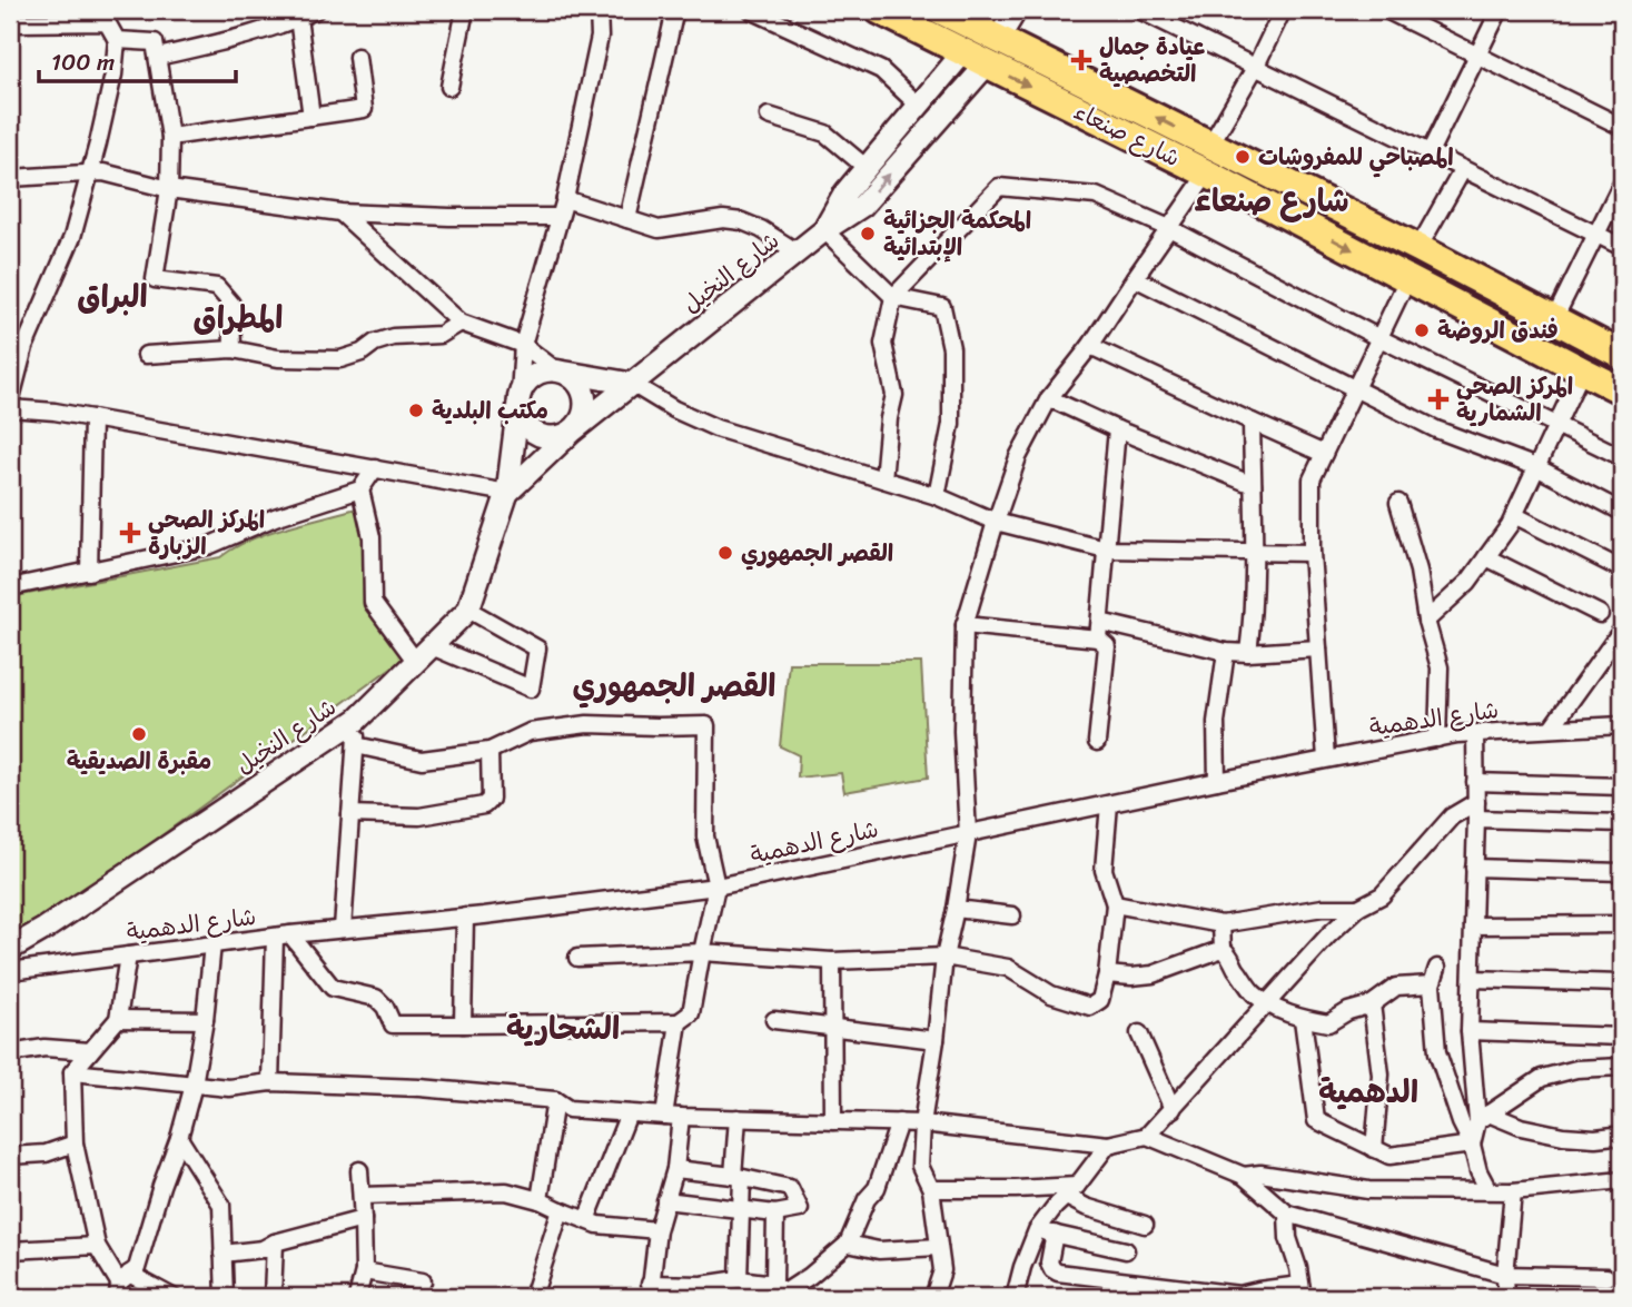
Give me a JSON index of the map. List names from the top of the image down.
{
  "streets": {
    "highway": ["شارع صنعاء"],
    "street": ["شارع النخيل", "شارع الدهمية"]
  },
  "crossings": [
    ["شارع صنعاء", "شارع النخيل"]
  ],
  "districts": [
    "شارع صنعاء",
    "البراق",
    "المطراق",
    "القصر الجمهوري",
    "الشحارية",
    "الدهمية"
  ],
  "places": {
    "health": ["عيادة جمال التخصصية", "المركز الصحي الشمارية", "المركز الصحي الزبارة"],
    "other": [
      "المصباحي للمفروشات",
      "المحكمة الجزائية الإبتدائية",
      "فندق الروضة",
      "مكتب البلدية",
      "القصر الجمهوري",
      "مقبرة الصديقية"
    ]
  },
  "scale_bar": "100 m"
}
